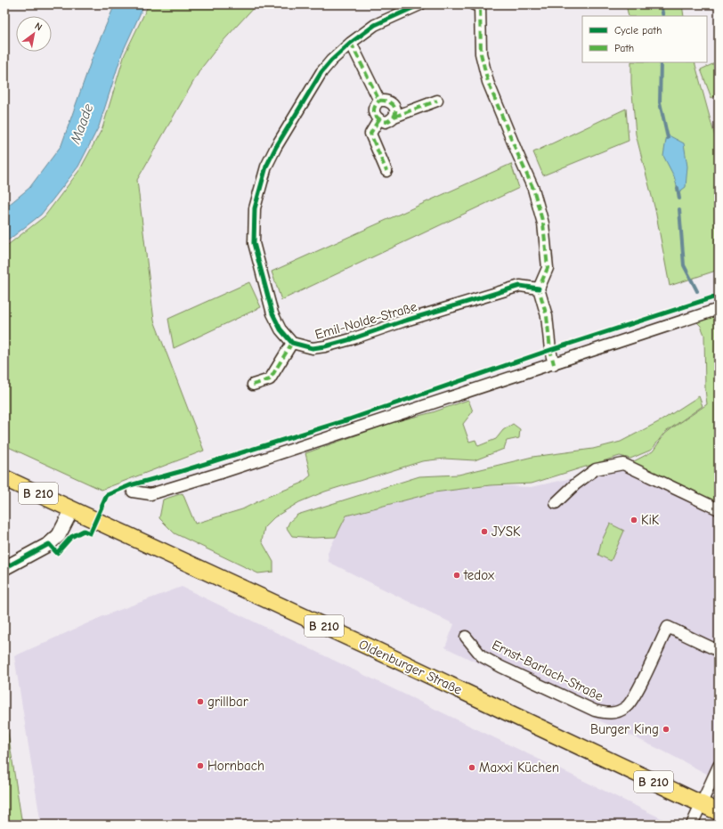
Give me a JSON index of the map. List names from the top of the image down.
{
  "streets": {
    "main road": ["B 210", "Oldenburger Straße"],
    "street": ["Emil-Nolde-Straße", "Ernst-Barlach-Straße"]
  },
  "water": ["Maade"],
  "places": [
    "KiK",
    "JYSK",
    "tedox",
    "grillbar",
    "Burger King",
    "Hornbach",
    "Maxxi Küchen"
  ],
  "legend": ["Cycle path", "Path"],
  "north": "top right"
}
